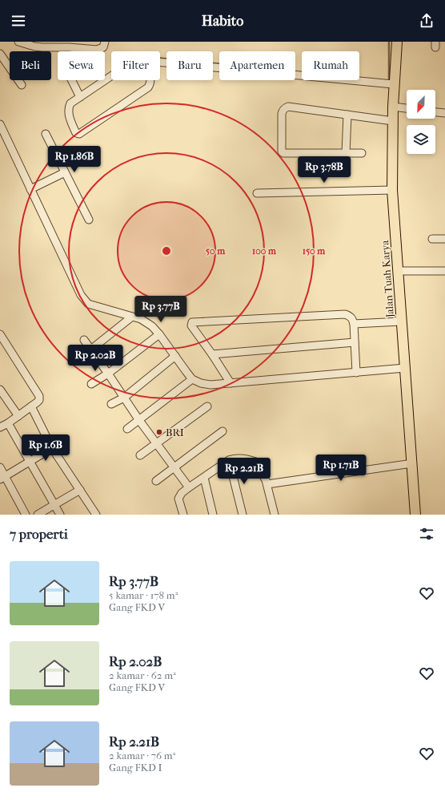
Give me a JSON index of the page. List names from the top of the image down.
{
  "streets": {
    "main road": ["Jalan Tuah Karya"]
  },
  "places": ["BRI"],
  "north": "bottom left",
  "page": {
    "header": "Habito",
    "chip": [
      "Beli",
      "Sewa",
      "Filter",
      "Baru",
      "Apartemen",
      "Rumah"
    ],
    "price": [
      "Rp 1.86B",
      "Rp 3.78B",
      "Rp 3.77B",
      "Rp 2.02B",
      "Rp 1.6B",
      "Rp 1.71B",
      "Rp 2.21B"
    ],
    "heading": "7 properti",
    "list": [
      {
        "name": "Rp 3.77B",
        "note": "5 kamar · 178 m² · Gang FKD V"
      },
      {
        "name": "Rp 2.02B",
        "note": "2 kamar · 62 m² · Gang FKD V"
      },
      {
        "name": "Rp 2.21B",
        "note": "2 kamar · 76 m² · Gang FKD I"
      }
    ]
  },
  "rings": ["50 m", "100 m", "150 m"]
}
